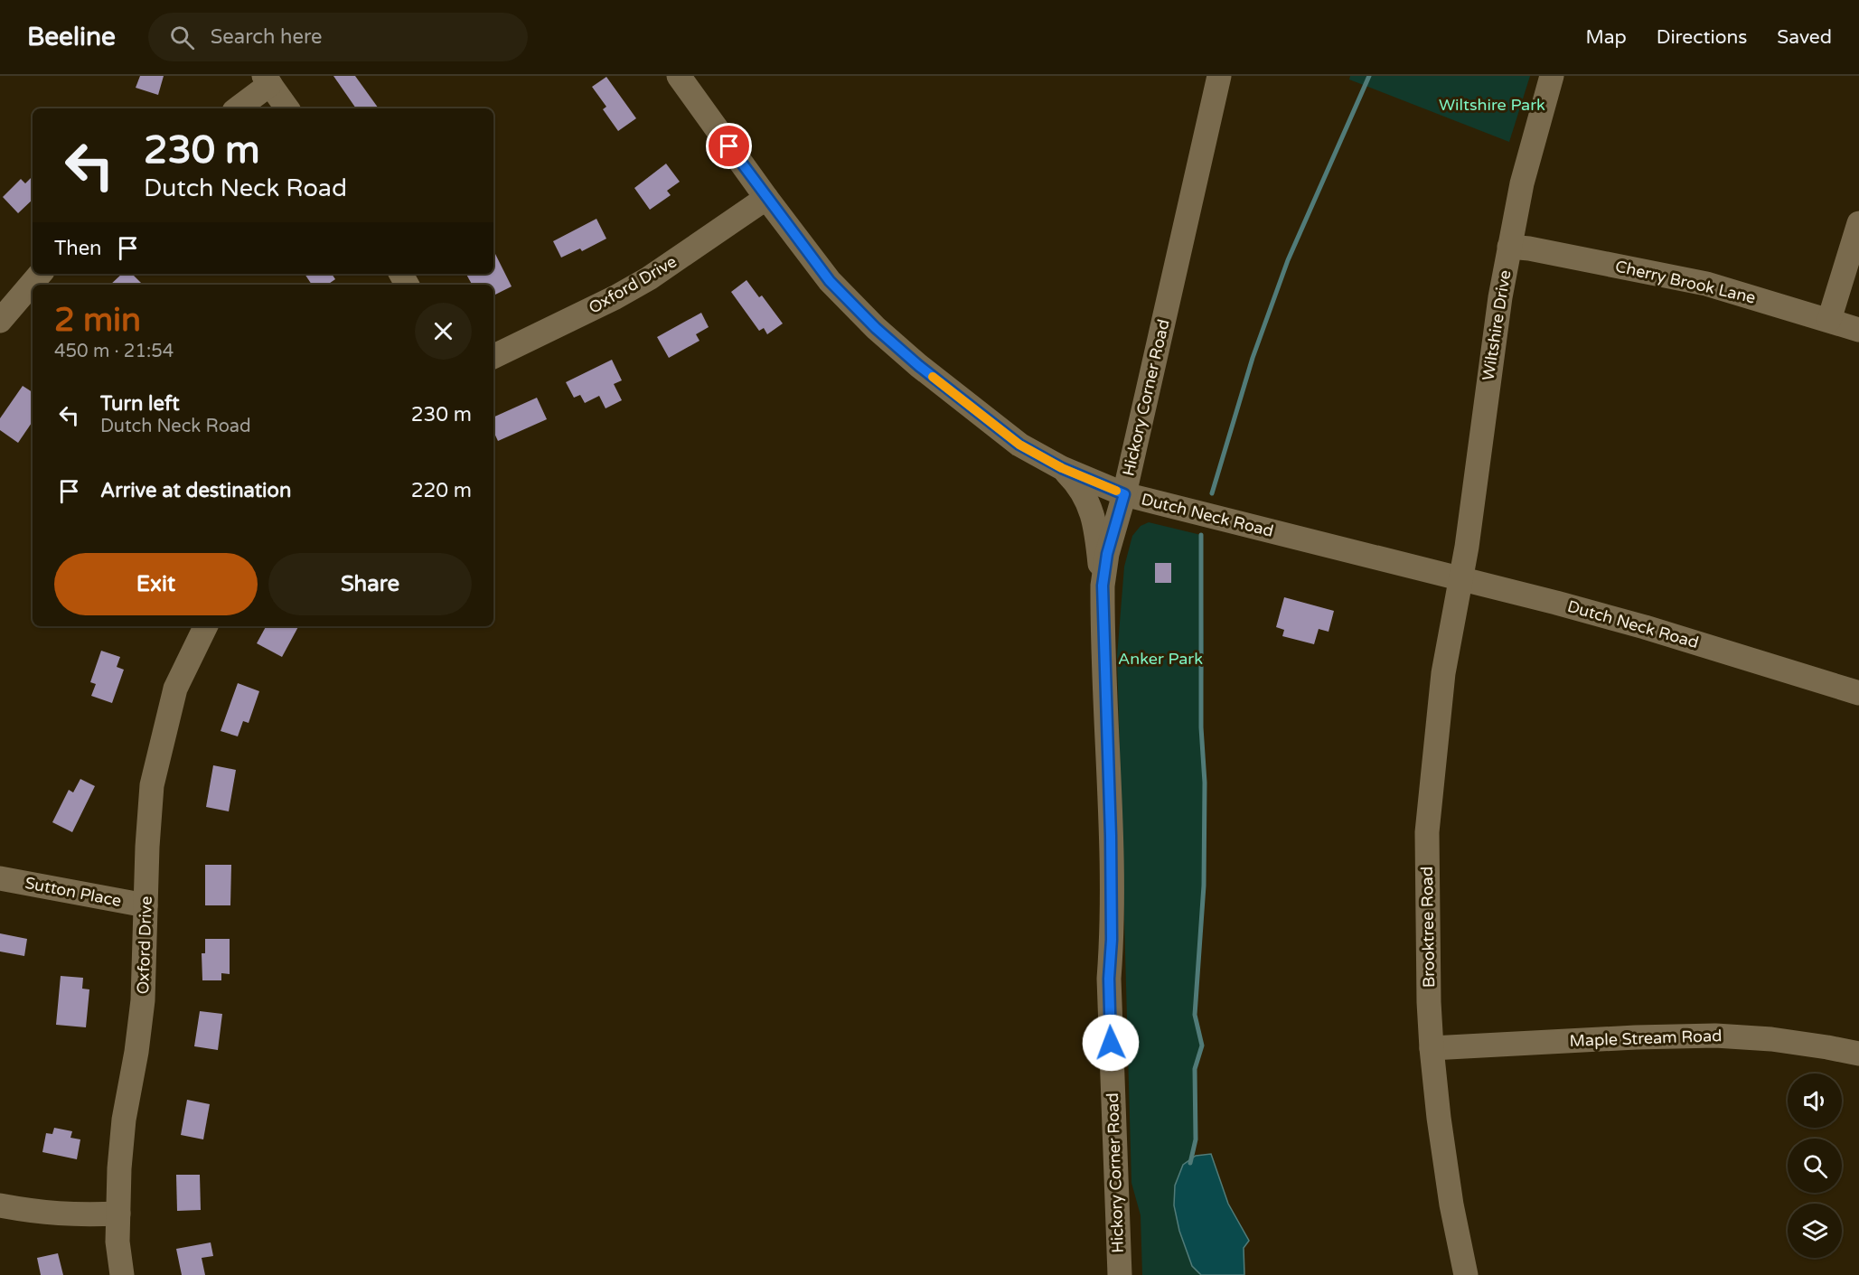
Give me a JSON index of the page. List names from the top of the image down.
{
  "streets": {
    "street": [
      "Cherry Brook Lane",
      "Oxford Drive",
      "Wiltshire Drive",
      "Hickory Corner Road",
      "Dutch Neck Road",
      "Sutton Place",
      "Brooktree Road",
      "Maple Stream Road"
    ]
  },
  "crossings": [
    ["Cherry Brook Lane", "Wiltshire Drive"],
    ["Oxford Drive", "Dutch Neck Road"],
    ["Oxford Drive", "Sutton Place"],
    ["Wiltshire Drive", "Dutch Neck Road"],
    ["Wiltshire Drive", "Brooktree Road"],
    ["Hickory Corner Road", "Dutch Neck Road"],
    ["Dutch Neck Road", "Brooktree Road"],
    ["Brooktree Road", "Maple Stream Road"]
  ],
  "parks": ["Wiltshire Park", "Anker Park"],
  "page": {
    "header": "Beeline",
    "search": "Search here",
    "nav": ["Map", "Directions", "Saved"],
    "turn": ["230 m", "Dutch Neck Road"],
    "then": "Then",
    "heading": ["2 min", "450 m · 21:54"],
    "list": [
      {
        "name": "Turn left",
        "note": "Dutch Neck Road",
        "value": "230 m"
      },
      {
        "name": "Arrive at destination",
        "value": "220 m"
      }
    ],
    "buttons": ["Exit", "Share"]
  }
}
